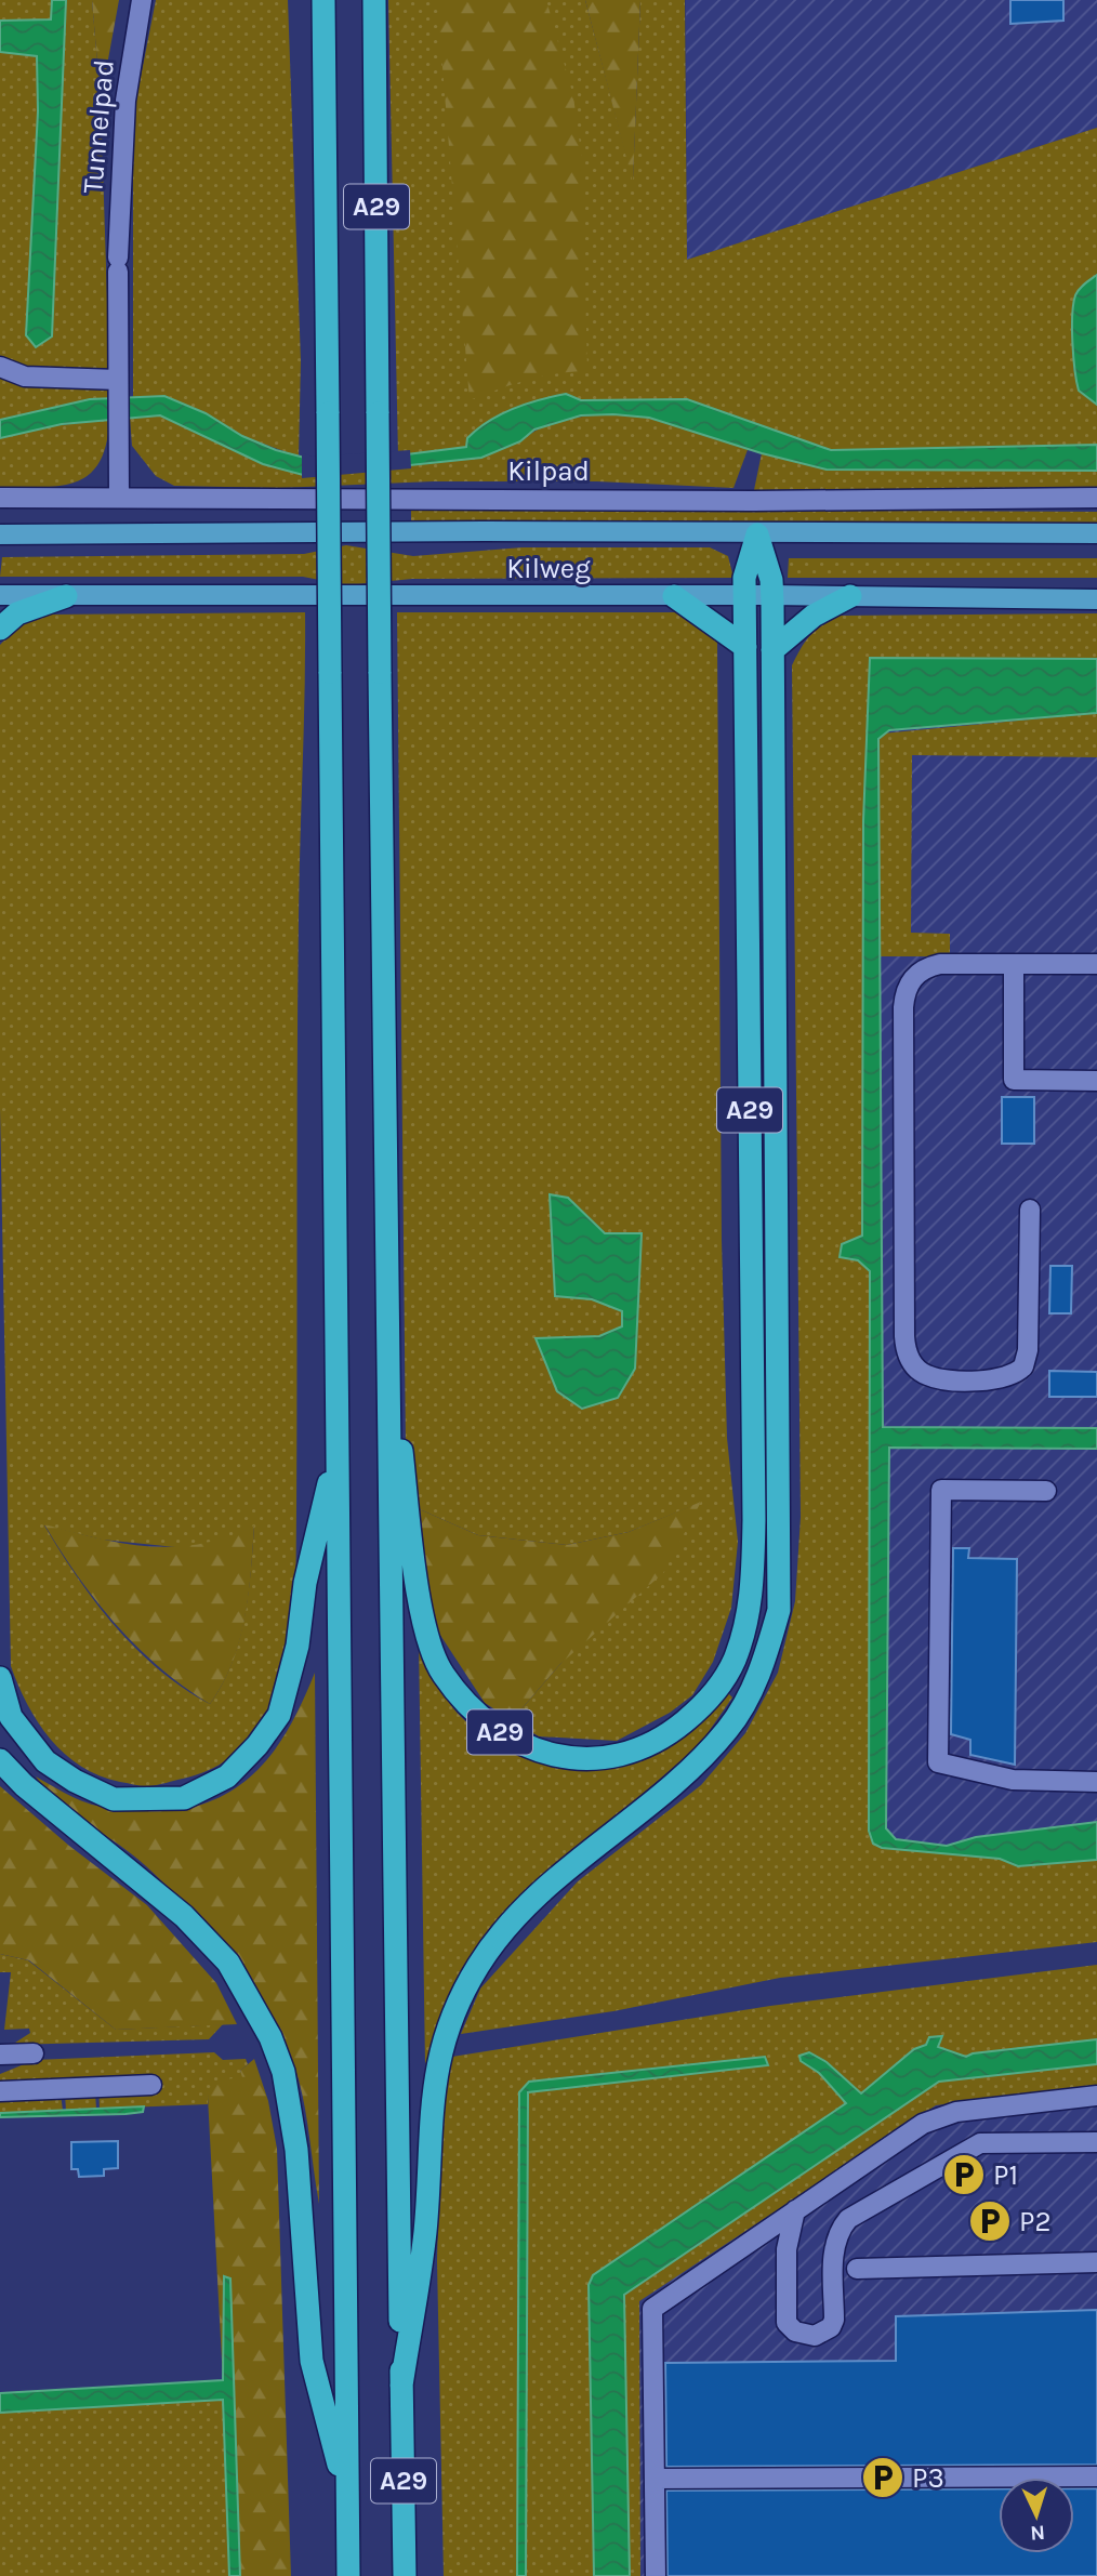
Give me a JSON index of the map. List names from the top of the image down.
{
  "streets": {
    "highway": ["A29"],
    "main road": ["Kilweg"],
    "street": ["Tunnelpad", "Kilpad"]
  },
  "crossings": [
    ["Tunnelpad", "Kilpad"],
    ["A29", "Kilweg"]
  ],
  "places": {
    "parking": ["P1", "P2", "P3"]
  },
  "north": "bottom"
}
